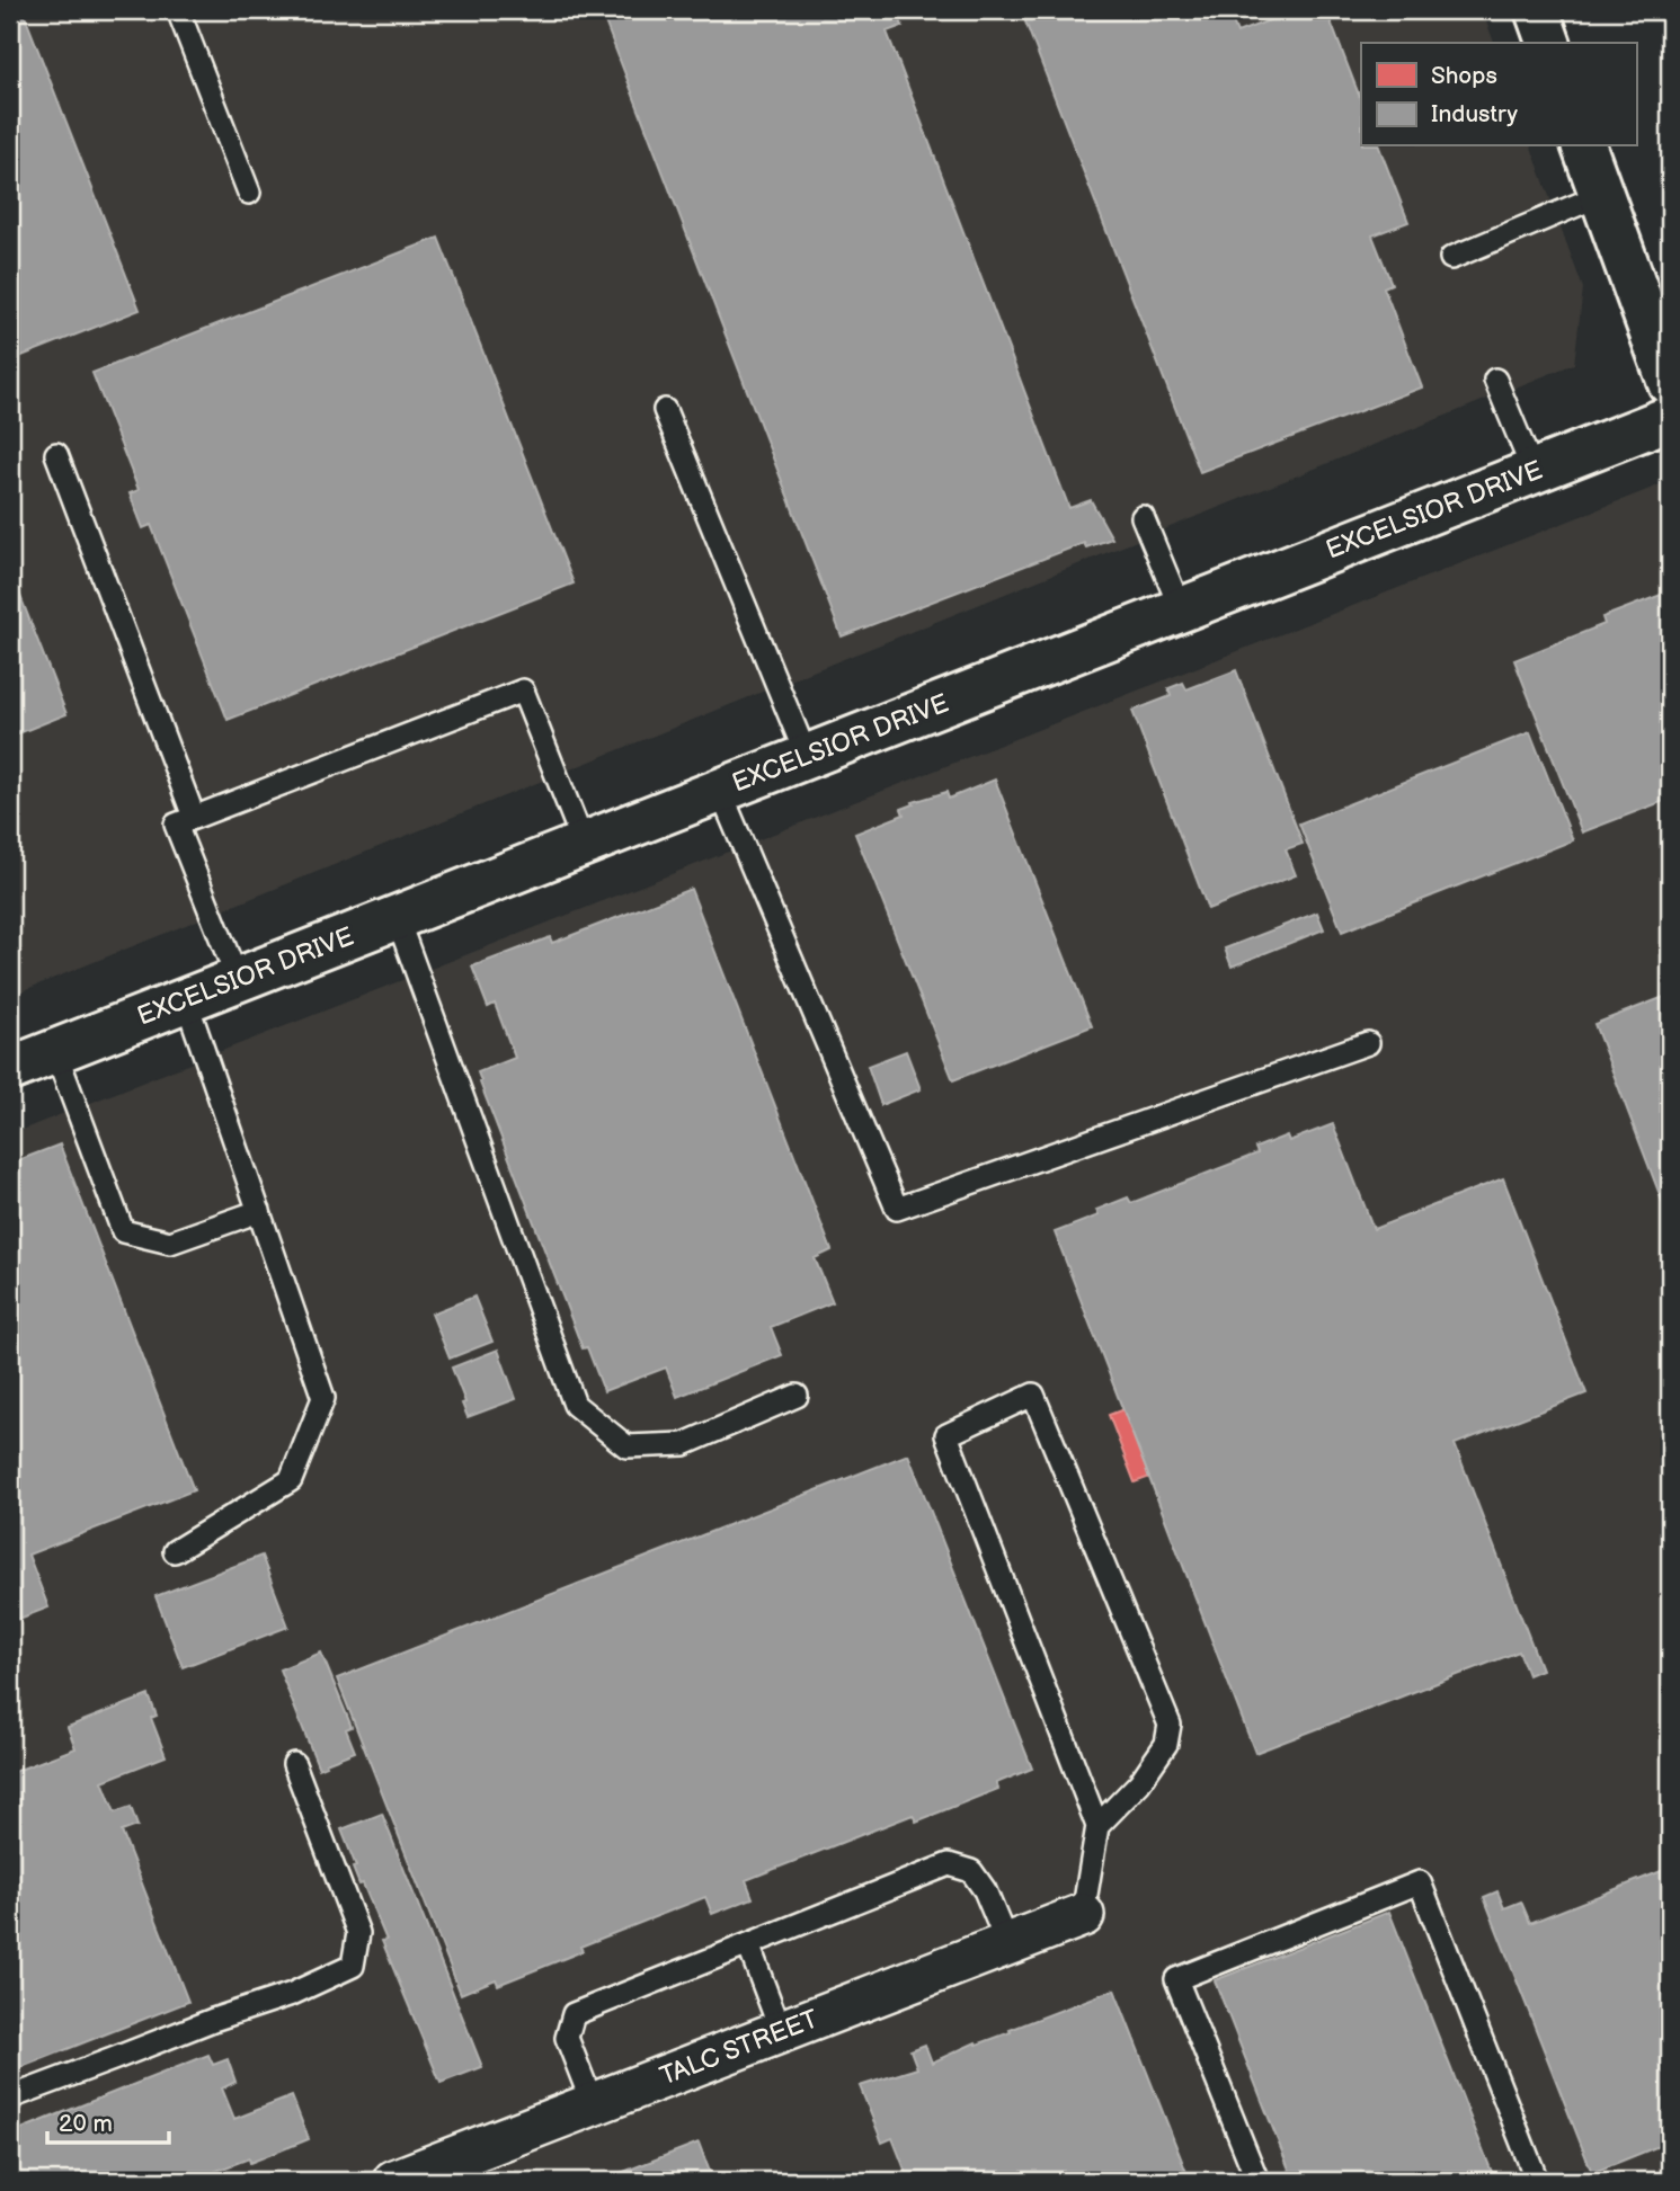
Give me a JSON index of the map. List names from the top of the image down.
{
  "streets": {
    "street": ["EXCELSIOR DRIVE", "TALC STREET"]
  },
  "legend": ["Shops", "Industry"],
  "scale_bar": "20 m"
}
